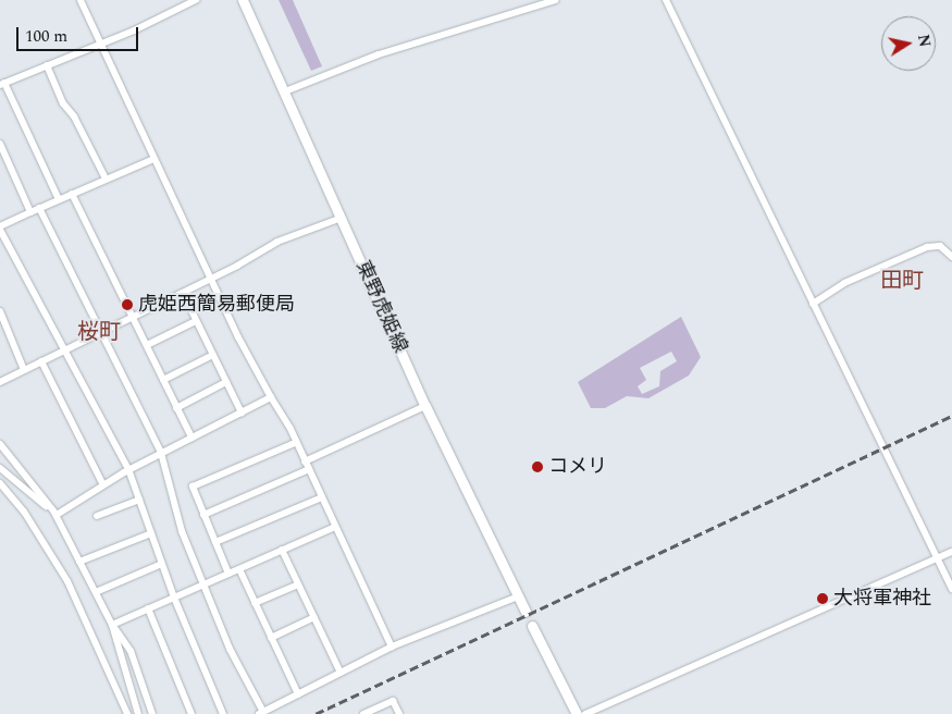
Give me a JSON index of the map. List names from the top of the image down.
{
  "streets": {
    "main road": ["東野虎姫線"]
  },
  "districts": ["田町", "桜町"],
  "places": ["虎姫西簡易郵便局", "コメリ", "大将軍神社"],
  "scale_bar": "100 m",
  "north": "right"
}
